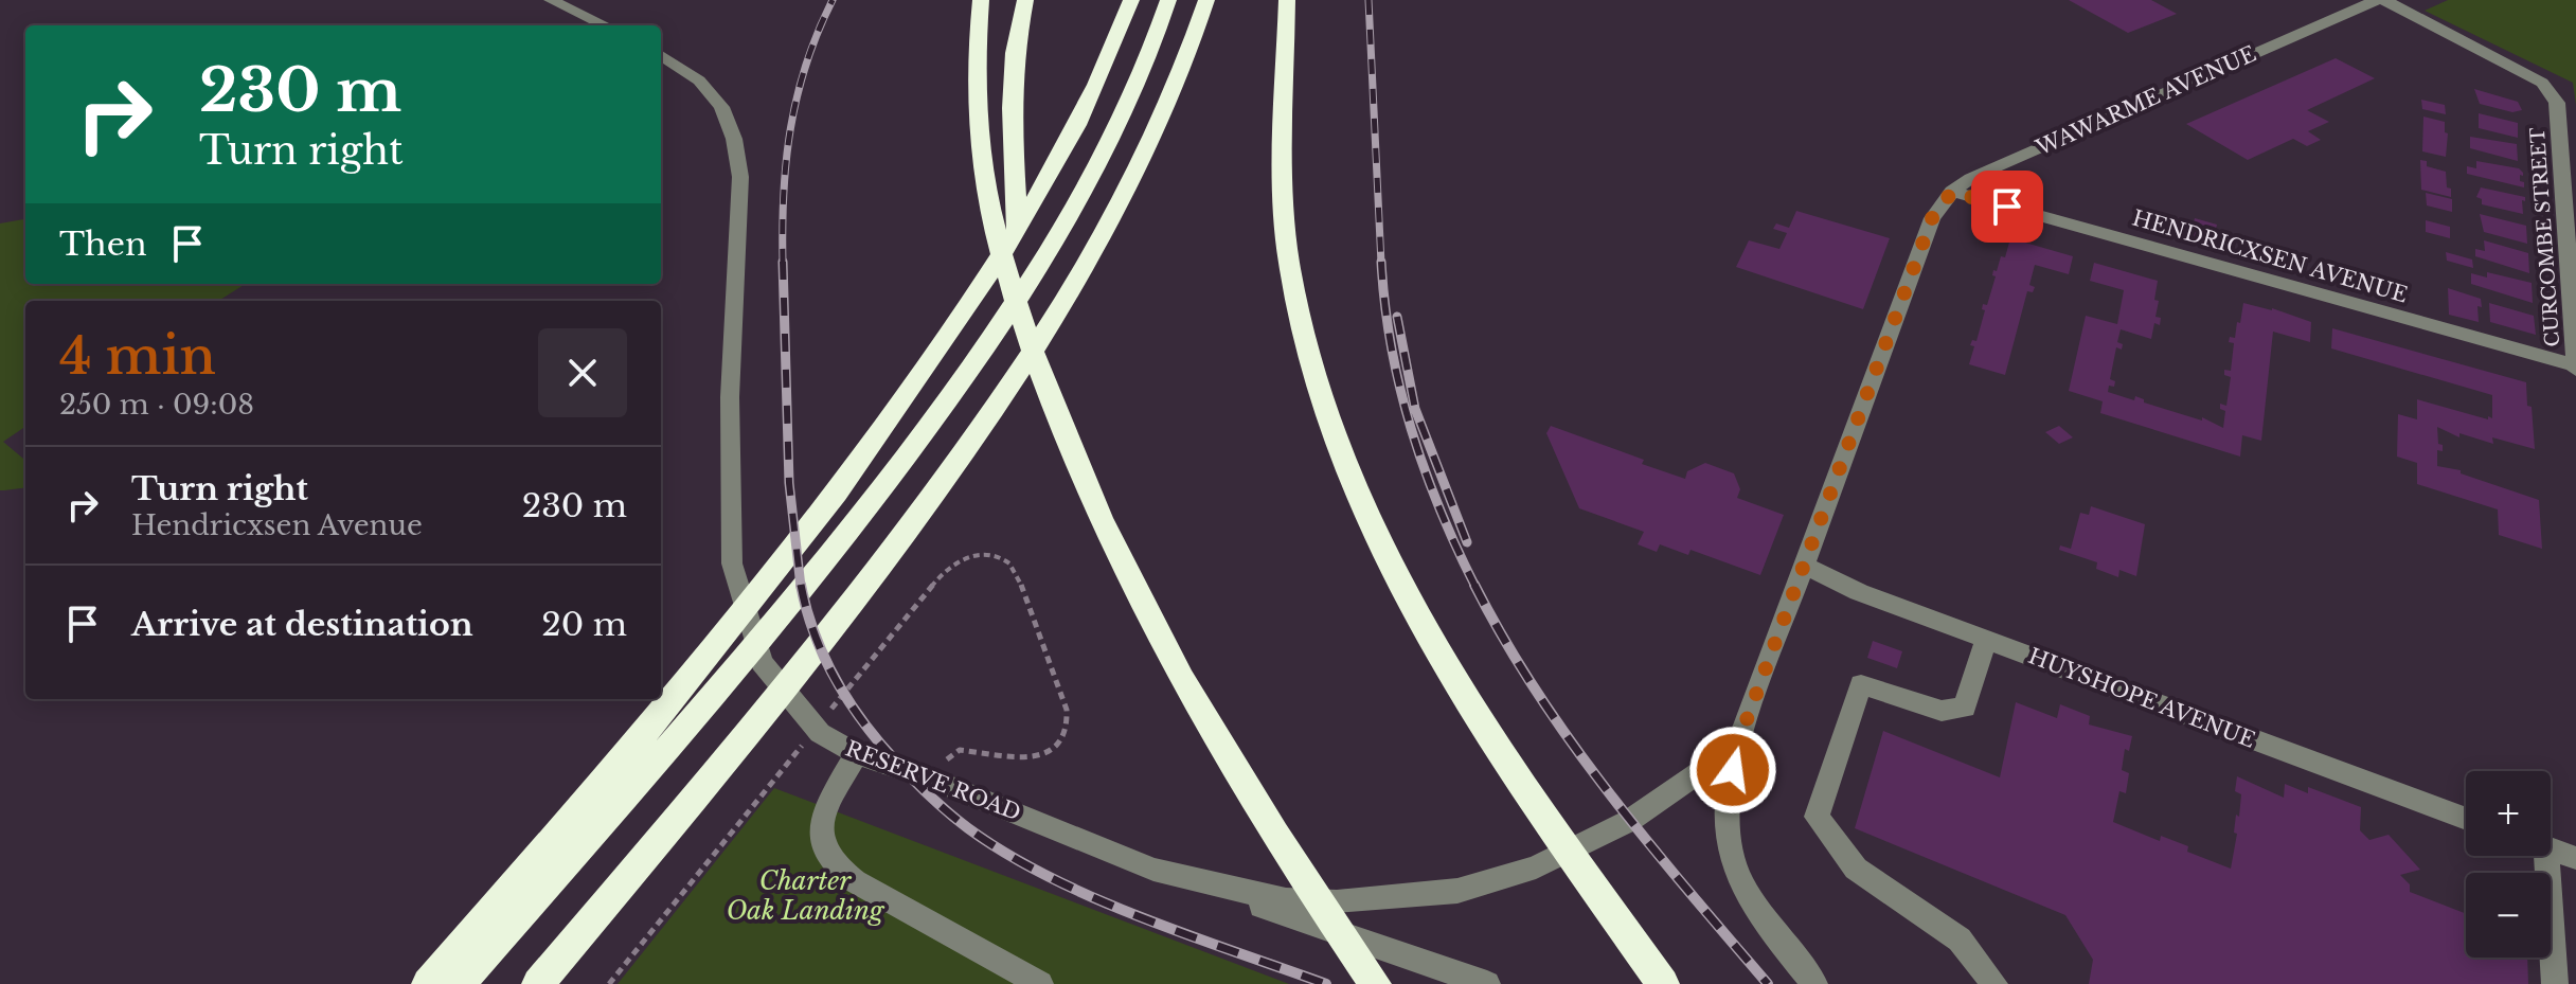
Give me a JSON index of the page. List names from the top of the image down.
{
  "streets": {
    "street": [
      "WAWARME AVENUE",
      "CURCOMBE STREET",
      "HENDRICXSEN AVENUE",
      "HUYSHOPE AVENUE",
      "RESERVE ROAD"
    ]
  },
  "crossings": [
    ["WAWARME AVENUE", "HENDRICXSEN AVENUE"],
    ["WAWARME AVENUE", "HUYSHOPE AVENUE"],
    ["WAWARME AVENUE", "RESERVE ROAD"],
    ["CURCOMBE STREET", "HENDRICXSEN AVENUE"]
  ],
  "parks": ["Charter Oak Landing"],
  "page": {
    "turn": ["230 m", "Turn right"],
    "then": "Then",
    "heading": ["4 min", "250 m · 09:08"],
    "list": [
      {
        "name": "Turn right",
        "note": "Hendricxsen Avenue",
        "value": "230 m"
      },
      {
        "name": "Arrive at destination",
        "value": "20 m"
      }
    ],
    "map_buttons": ["+", "−"]
  }
}
